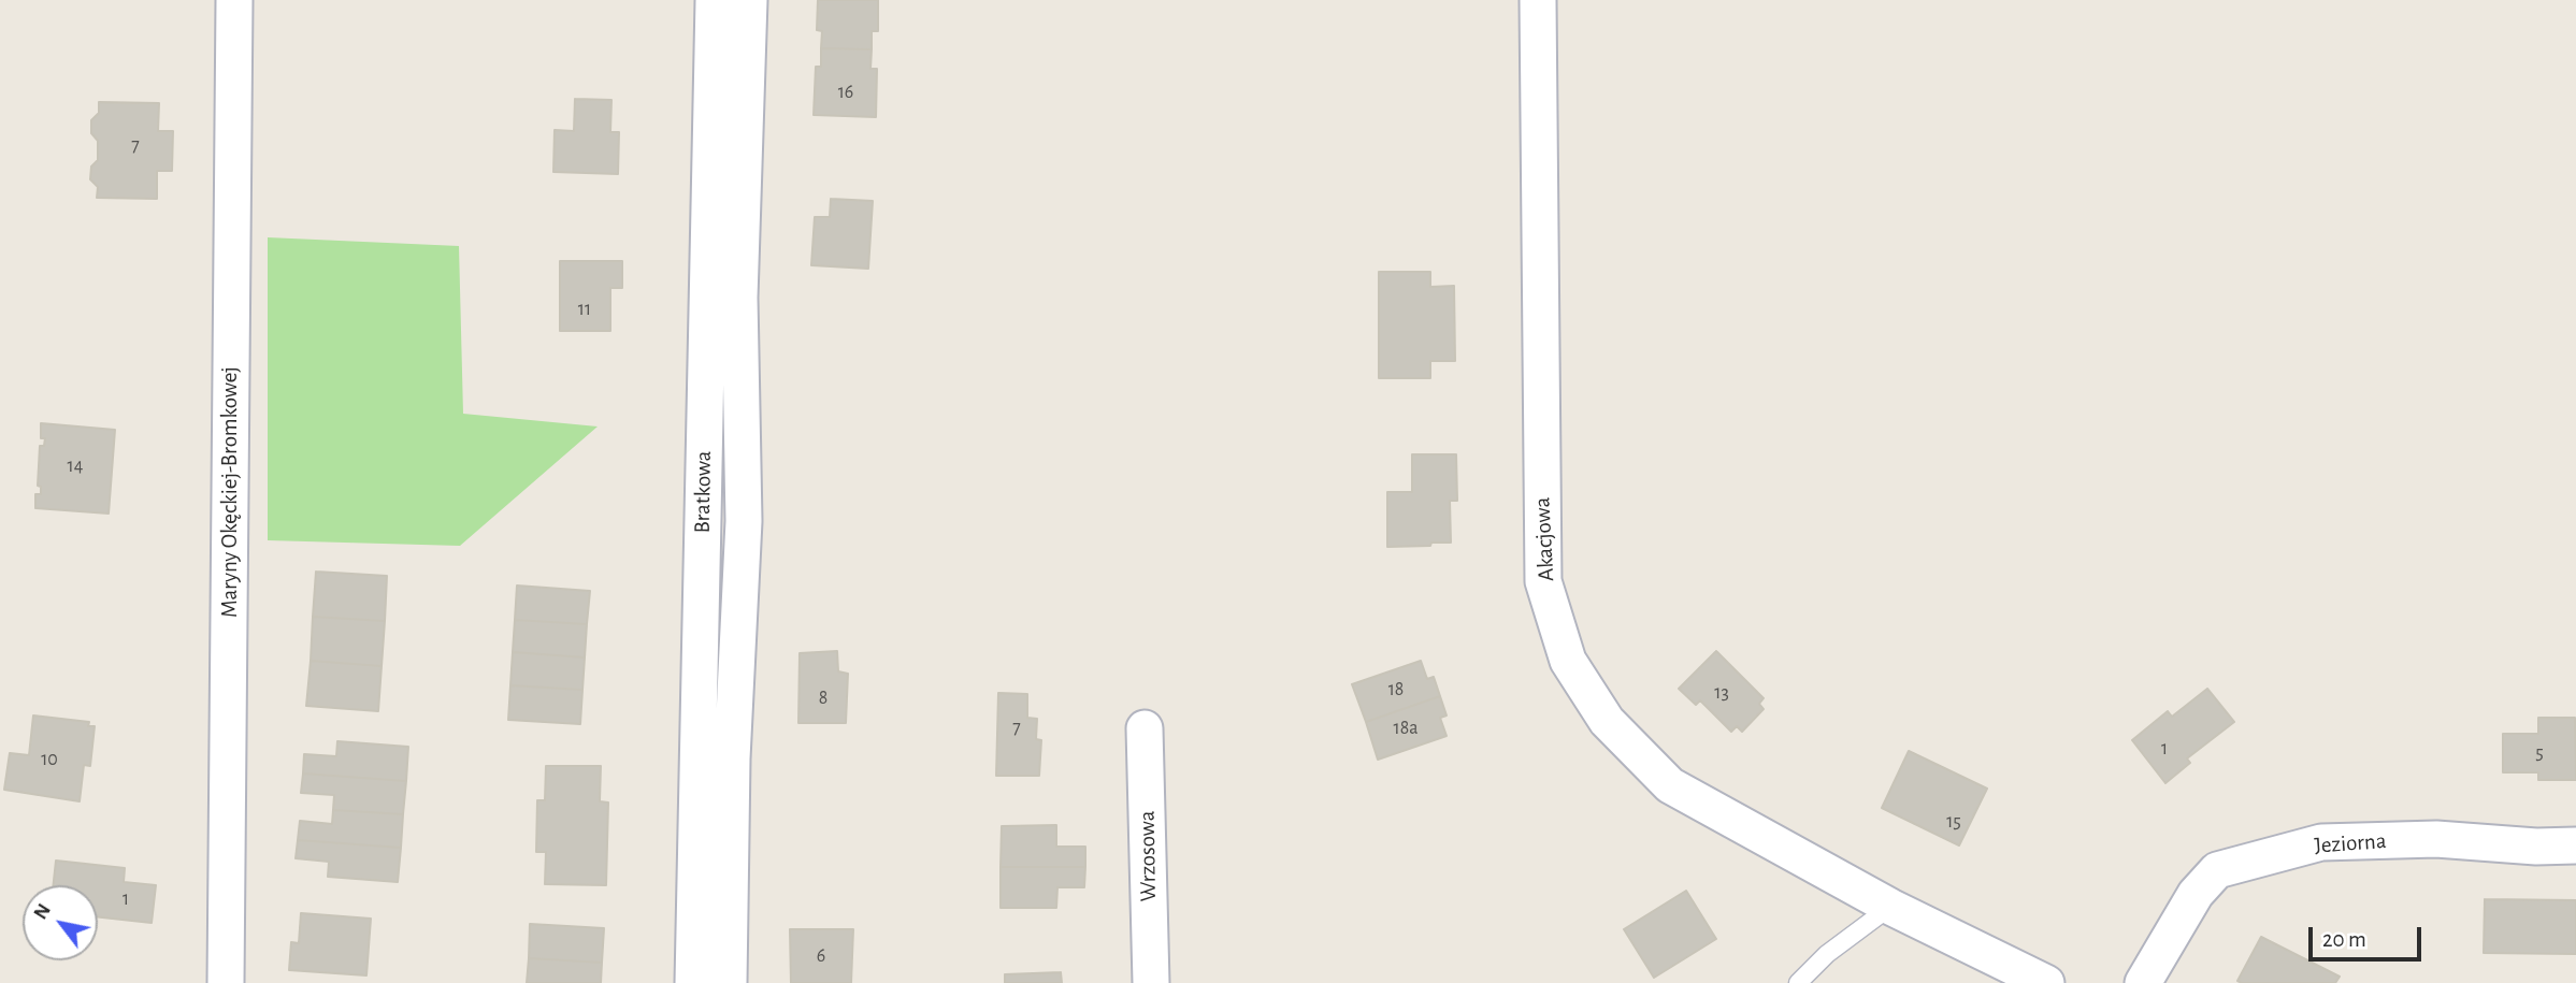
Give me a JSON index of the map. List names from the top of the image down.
{
  "streets": {
    "street": [
      "Maryny Okęckiej-Bromkowej",
      "Bratkowa",
      "Akacjowa",
      "Jeziorna",
      "Wrzosowa"
    ]
  },
  "house_numbers": [
    "16",
    "7",
    "11",
    "14",
    "18",
    "13",
    "8",
    "7",
    "18a",
    "1",
    "5",
    "10",
    "15",
    "1",
    "6"
  ],
  "scale_bar": "20 m",
  "north": "top left"
}
